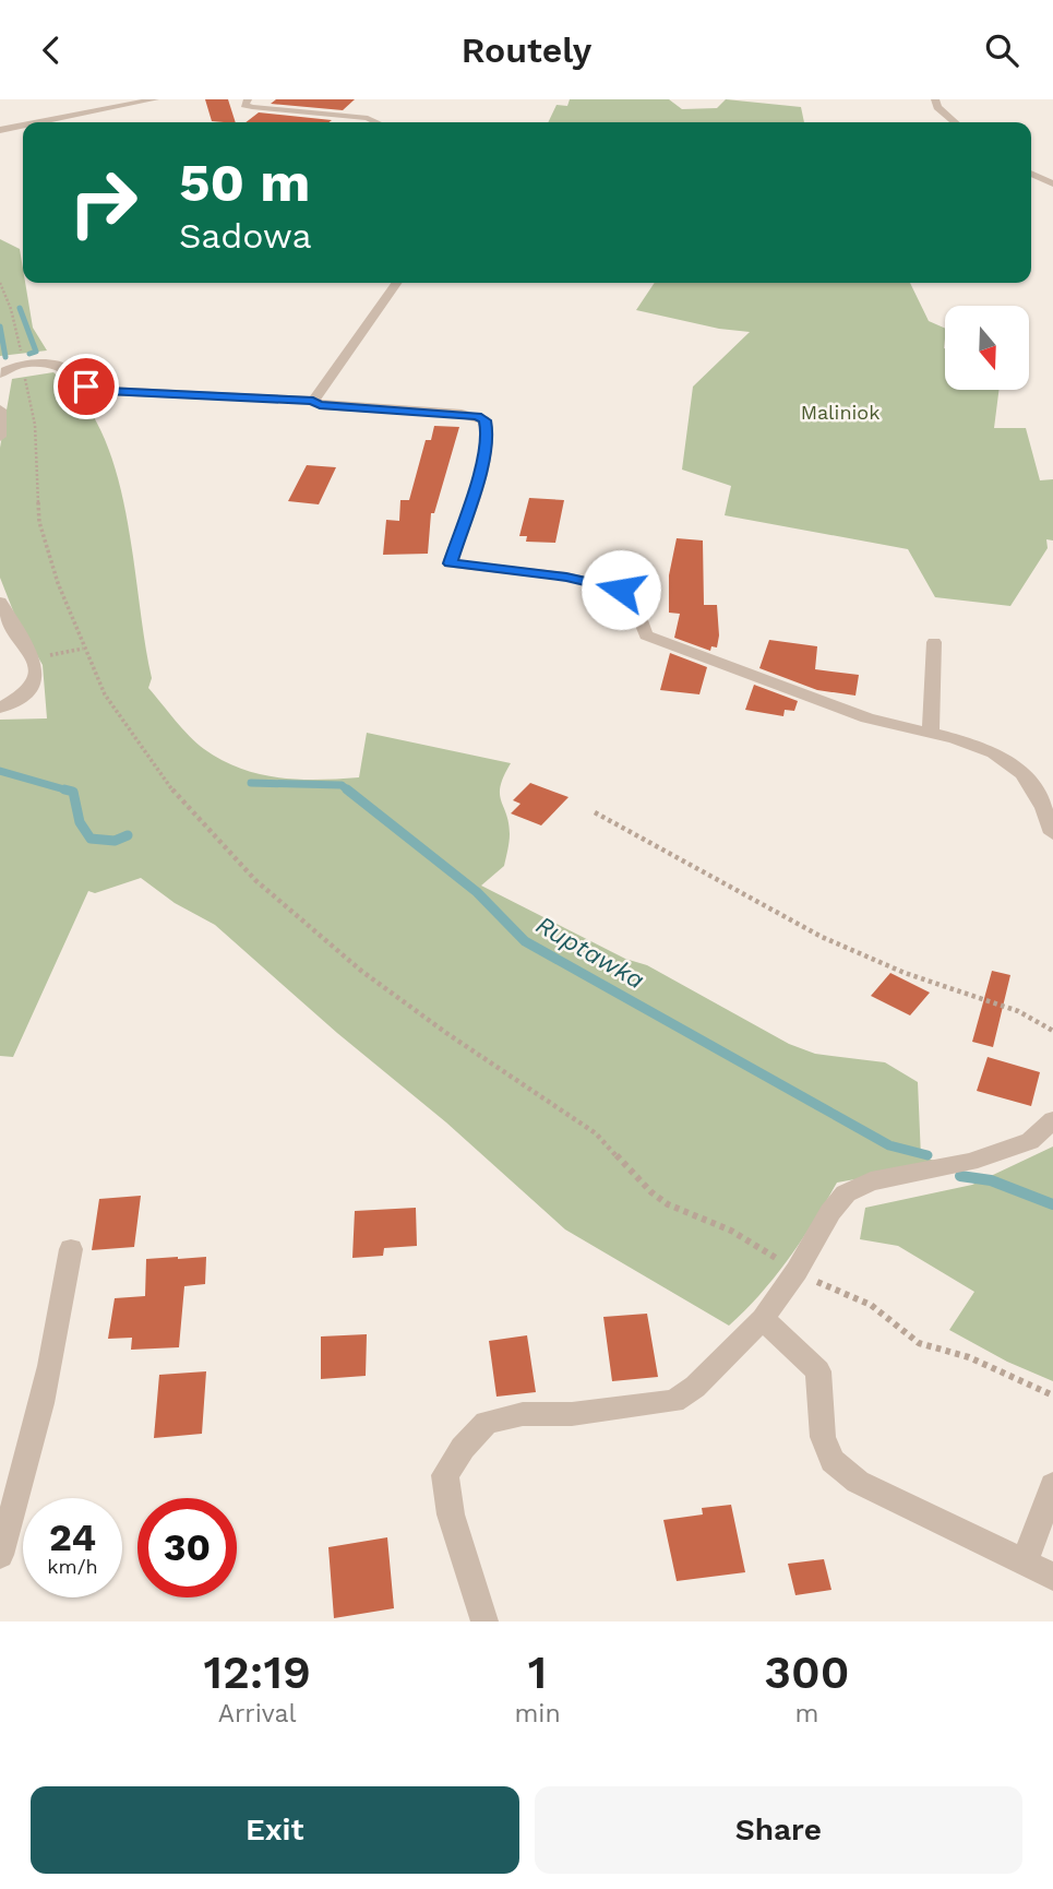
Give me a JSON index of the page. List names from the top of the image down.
{
  "water": ["Ruptawka"],
  "parks": ["Maliniok"],
  "north": "bottom",
  "page": {
    "header": "Routely",
    "turn": ["50 m", "Sadowa"],
    "speed": "24 km/h",
    "limit": "30",
    "eta": [
      "12:19",
      "Arrival",
      "1",
      "min",
      "300",
      "m"
    ],
    "buttons": ["Exit", "Share"]
  }
}
